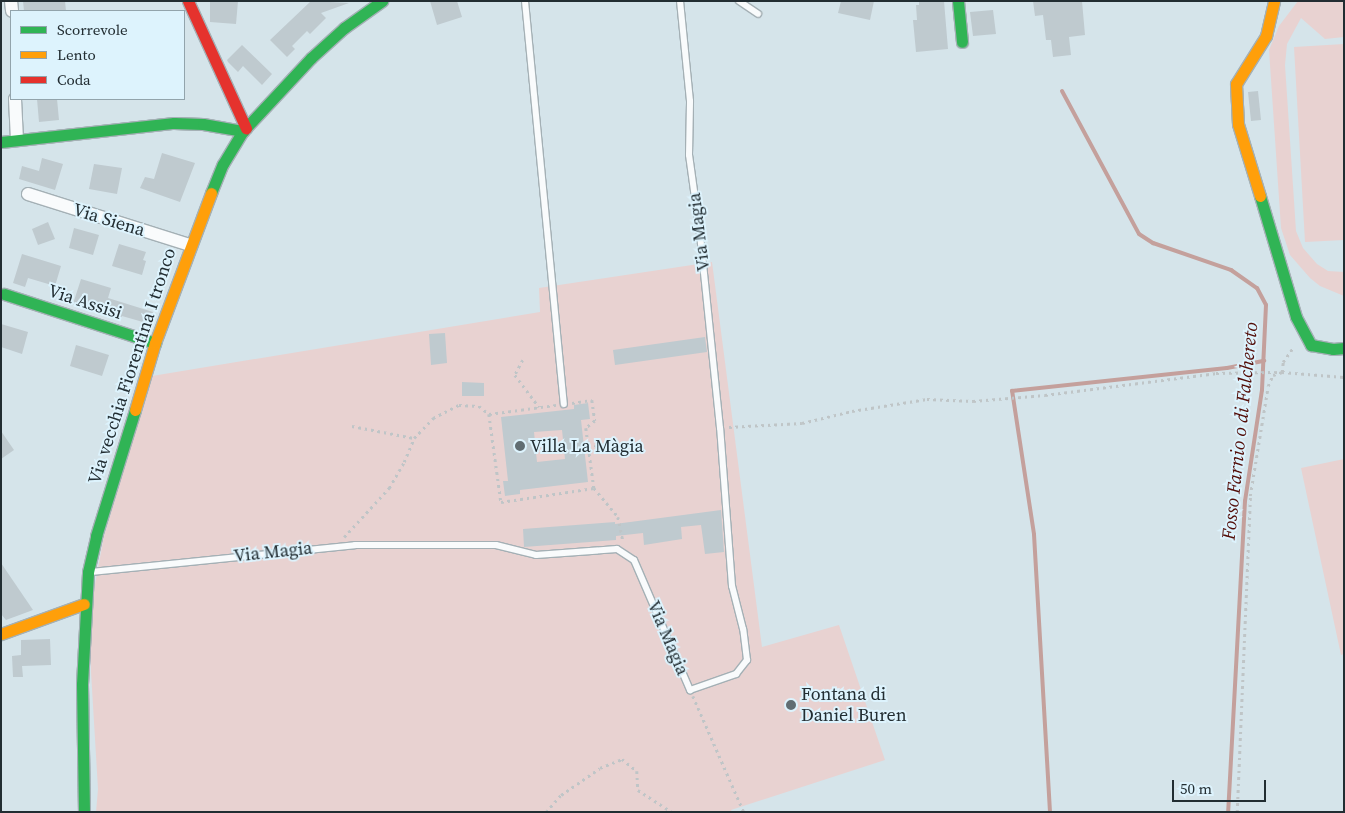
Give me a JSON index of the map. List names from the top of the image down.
{
  "streets": {
    "street": ["Via Siena", "Via Assisi", "Via vecchia Fiorentina I tronco"],
    "lane": ["Via Magia"]
  },
  "crossings": [
    ["Via Siena", "Via vecchia Fiorentina I tronco"],
    ["Via Magia", "Via vecchia Fiorentina I tronco"],
    ["Via Assisi", "Via vecchia Fiorentina I tronco"]
  ],
  "water": ["Fosso Farnio o di Falchereto"],
  "places": ["Villa La Màgia", "Fontana di Daniel Buren"],
  "legend": ["Scorrevole", "Lento", "Coda"],
  "scale_bar": "50 m"
}
